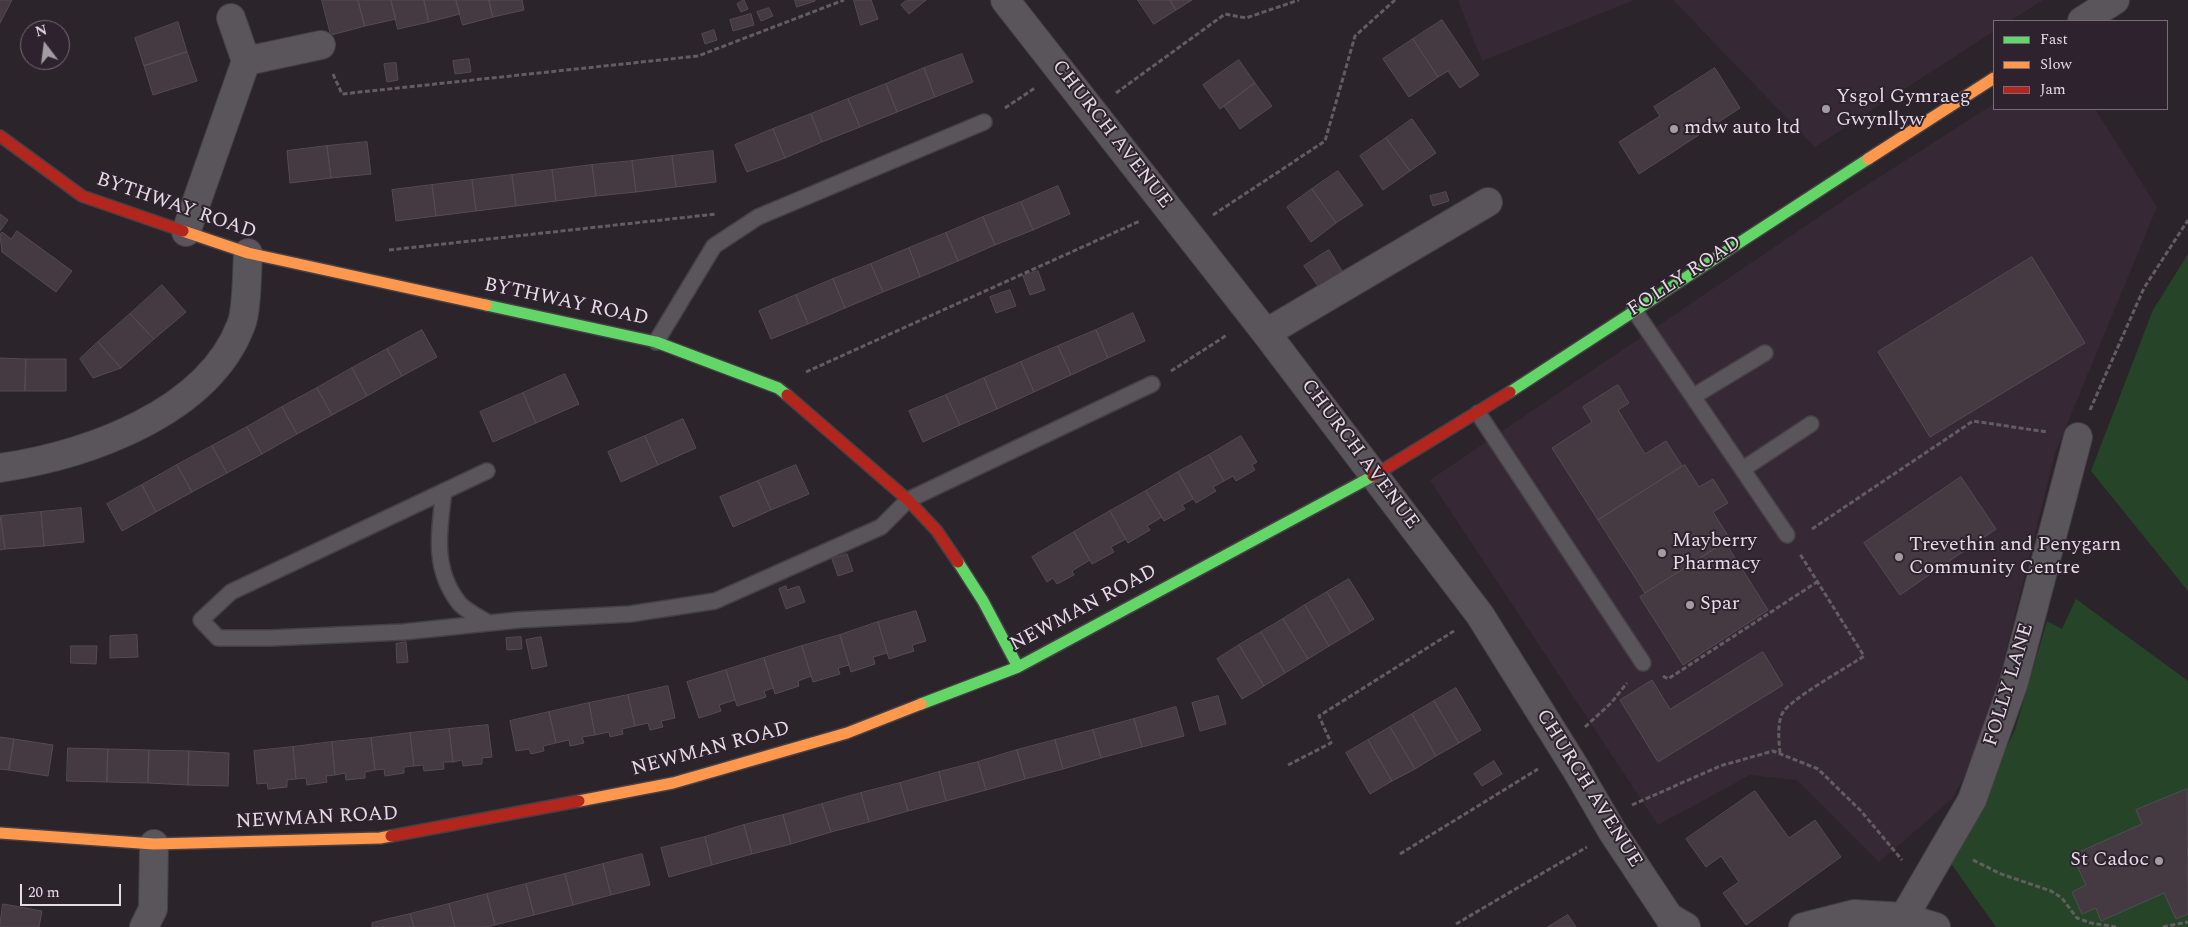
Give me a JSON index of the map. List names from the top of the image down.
{
  "streets": {
    "street": [
      "CHURCH AVENUE",
      "BYTHWAY ROAD",
      "FOLLY ROAD",
      "NEWMAN ROAD",
      "FOLLY LANE"
    ]
  },
  "crossings": [
    ["CHURCH AVENUE", "FOLLY ROAD"],
    ["CHURCH AVENUE", "NEWMAN ROAD"],
    ["BYTHWAY ROAD", "NEWMAN ROAD"],
    ["FOLLY ROAD", "NEWMAN ROAD"]
  ],
  "places": [
    "Ysgol Gymraeg Gwynllyw",
    "mdw auto ltd",
    "Mayberry Pharmacy",
    "Trevethin and Penygarn Community Centre",
    "Spar",
    "St Cadoc"
  ],
  "legend": ["Fast", "Slow", "Jam"],
  "scale_bar": "20 m",
  "north": "top"
}
